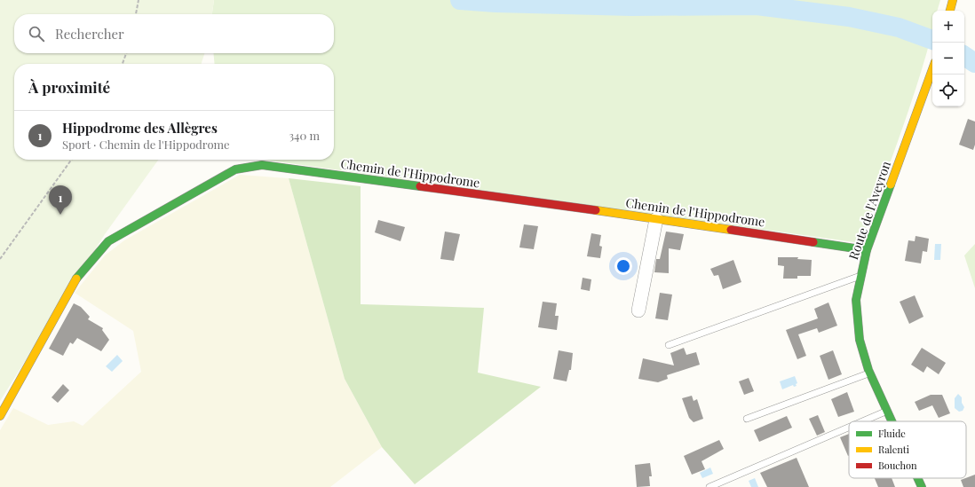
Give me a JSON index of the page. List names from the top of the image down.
{
  "streets": {
    "street": ["Chemin de l'Hippodrome", "Route de l'Aveyron"]
  },
  "crossings": [
    ["Chemin de l'Hippodrome", "Route de l'Aveyron"]
  ],
  "legend": ["Fluide", "Ralenti", "Bouchon"],
  "page": {
    "map_buttons": ["+", "−"],
    "search": "Rechercher",
    "heading": "À proximité",
    "list": [
      {
        "mark": "1",
        "name": "Hippodrome des Allègres",
        "note": "Sport · Chemin de l'Hippodrome",
        "value": "340 m"
      }
    ],
    "pins": "1"
  }
}
